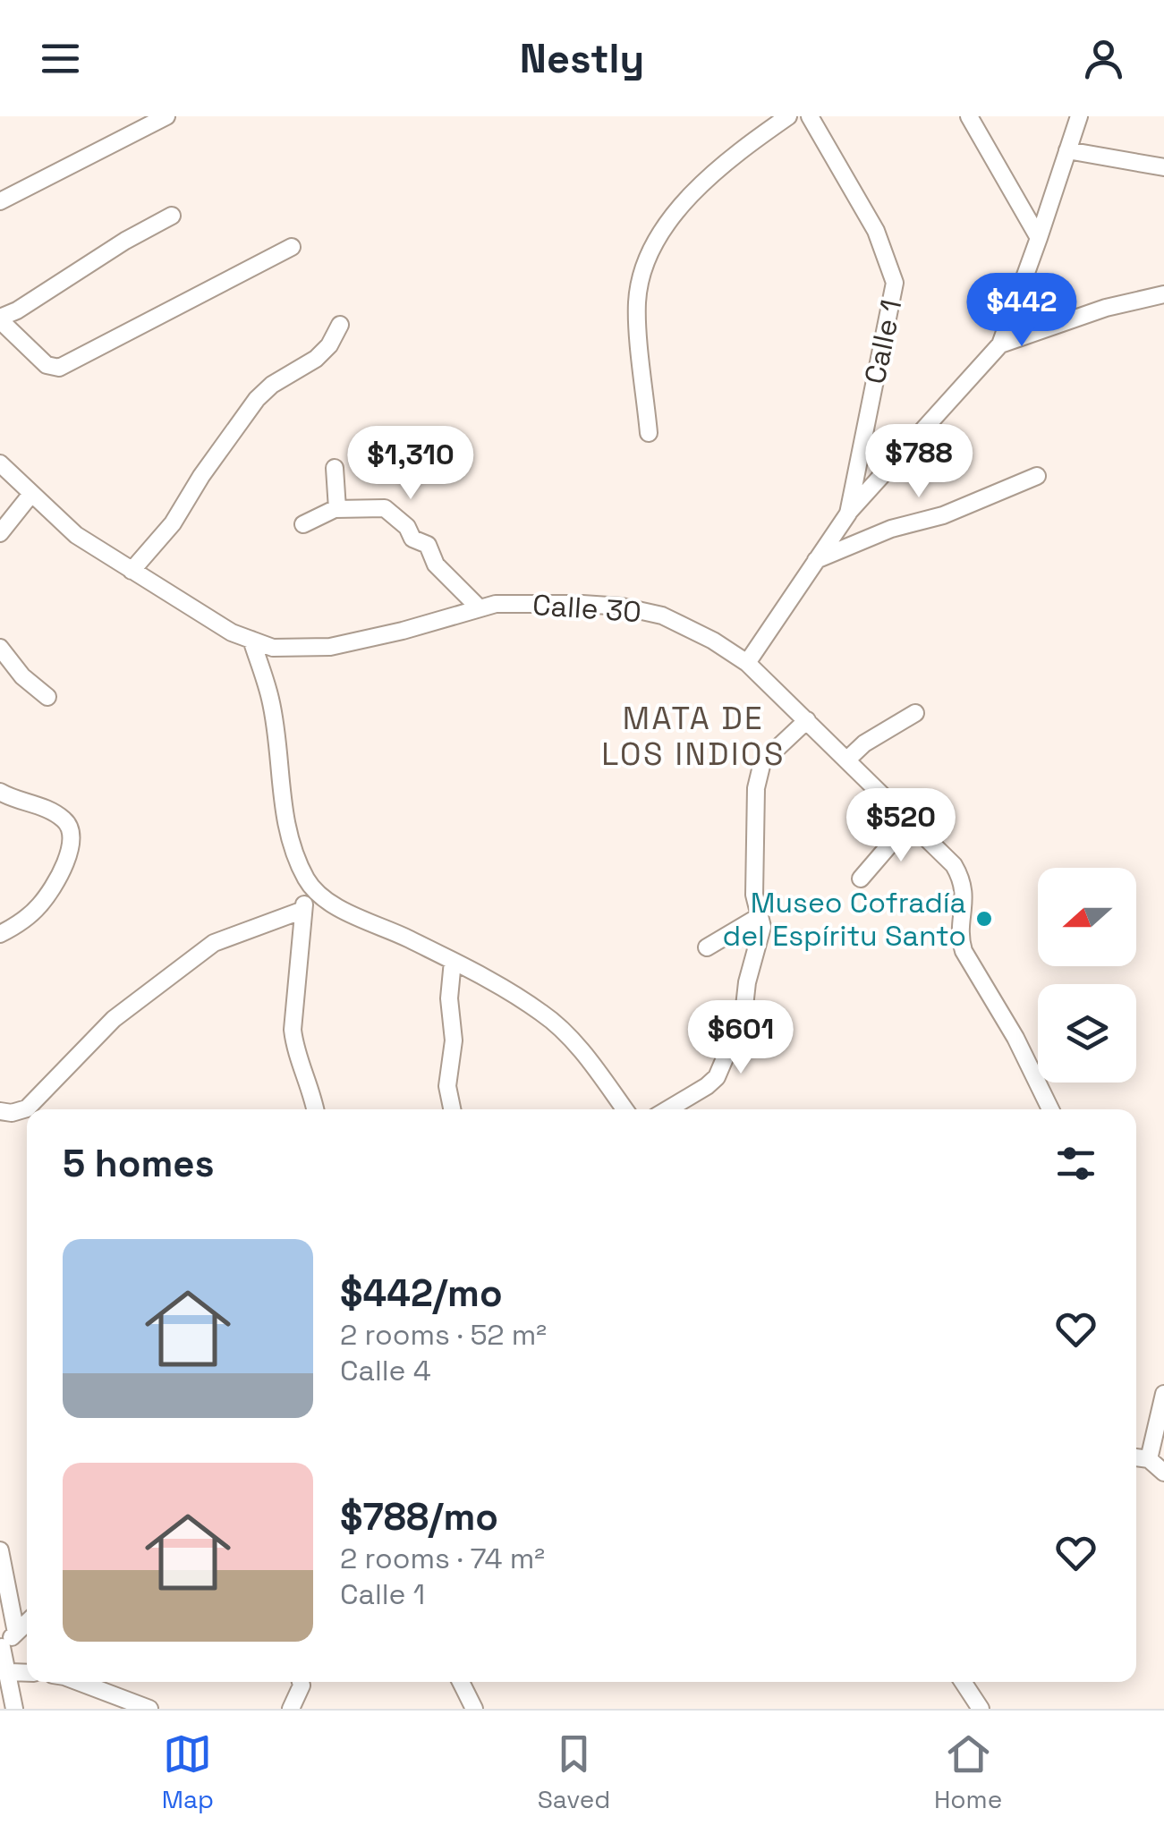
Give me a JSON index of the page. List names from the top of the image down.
{
  "streets": {
    "street": ["Calle 1", "Calle 30"]
  },
  "crossings": [
    ["Calle 1", "Calle 30"]
  ],
  "districts": ["MATA DE LOS INDIOS"],
  "places": ["Museo Cofradía del Espíritu Santo"],
  "north": "left",
  "page": {
    "header": "Nestly",
    "price": [
      "$442",
      "$788",
      "$1,310",
      "$520",
      "$601"
    ],
    "heading": "5 homes",
    "list": [
      {
        "name": "$442/mo",
        "note": "2 rooms · 52 m² · Calle 4"
      },
      {
        "name": "$788/mo",
        "note": "2 rooms · 74 m² · Calle 1"
      }
    ],
    "tabs": ["Map", "Saved", "Home"]
  }
}
